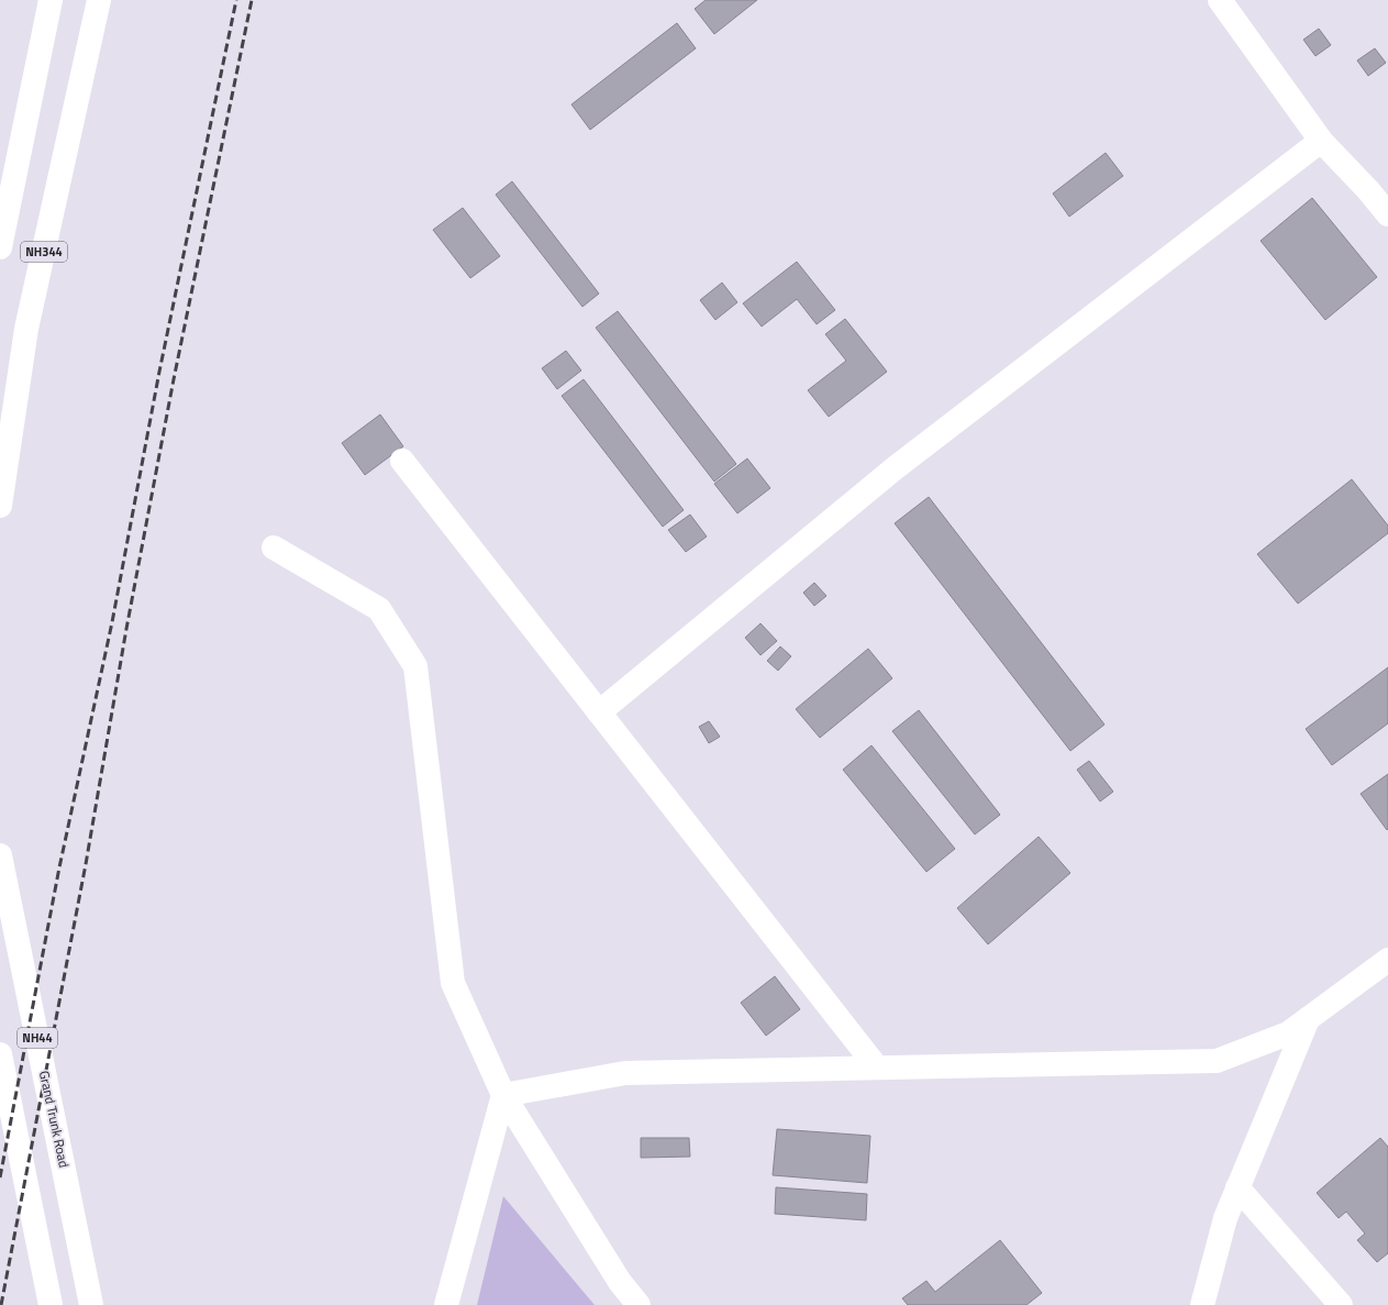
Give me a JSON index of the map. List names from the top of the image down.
{
  "streets": {
    "main road": ["NH344", "NH44", "Grand Trunk Road"]
  }
}
